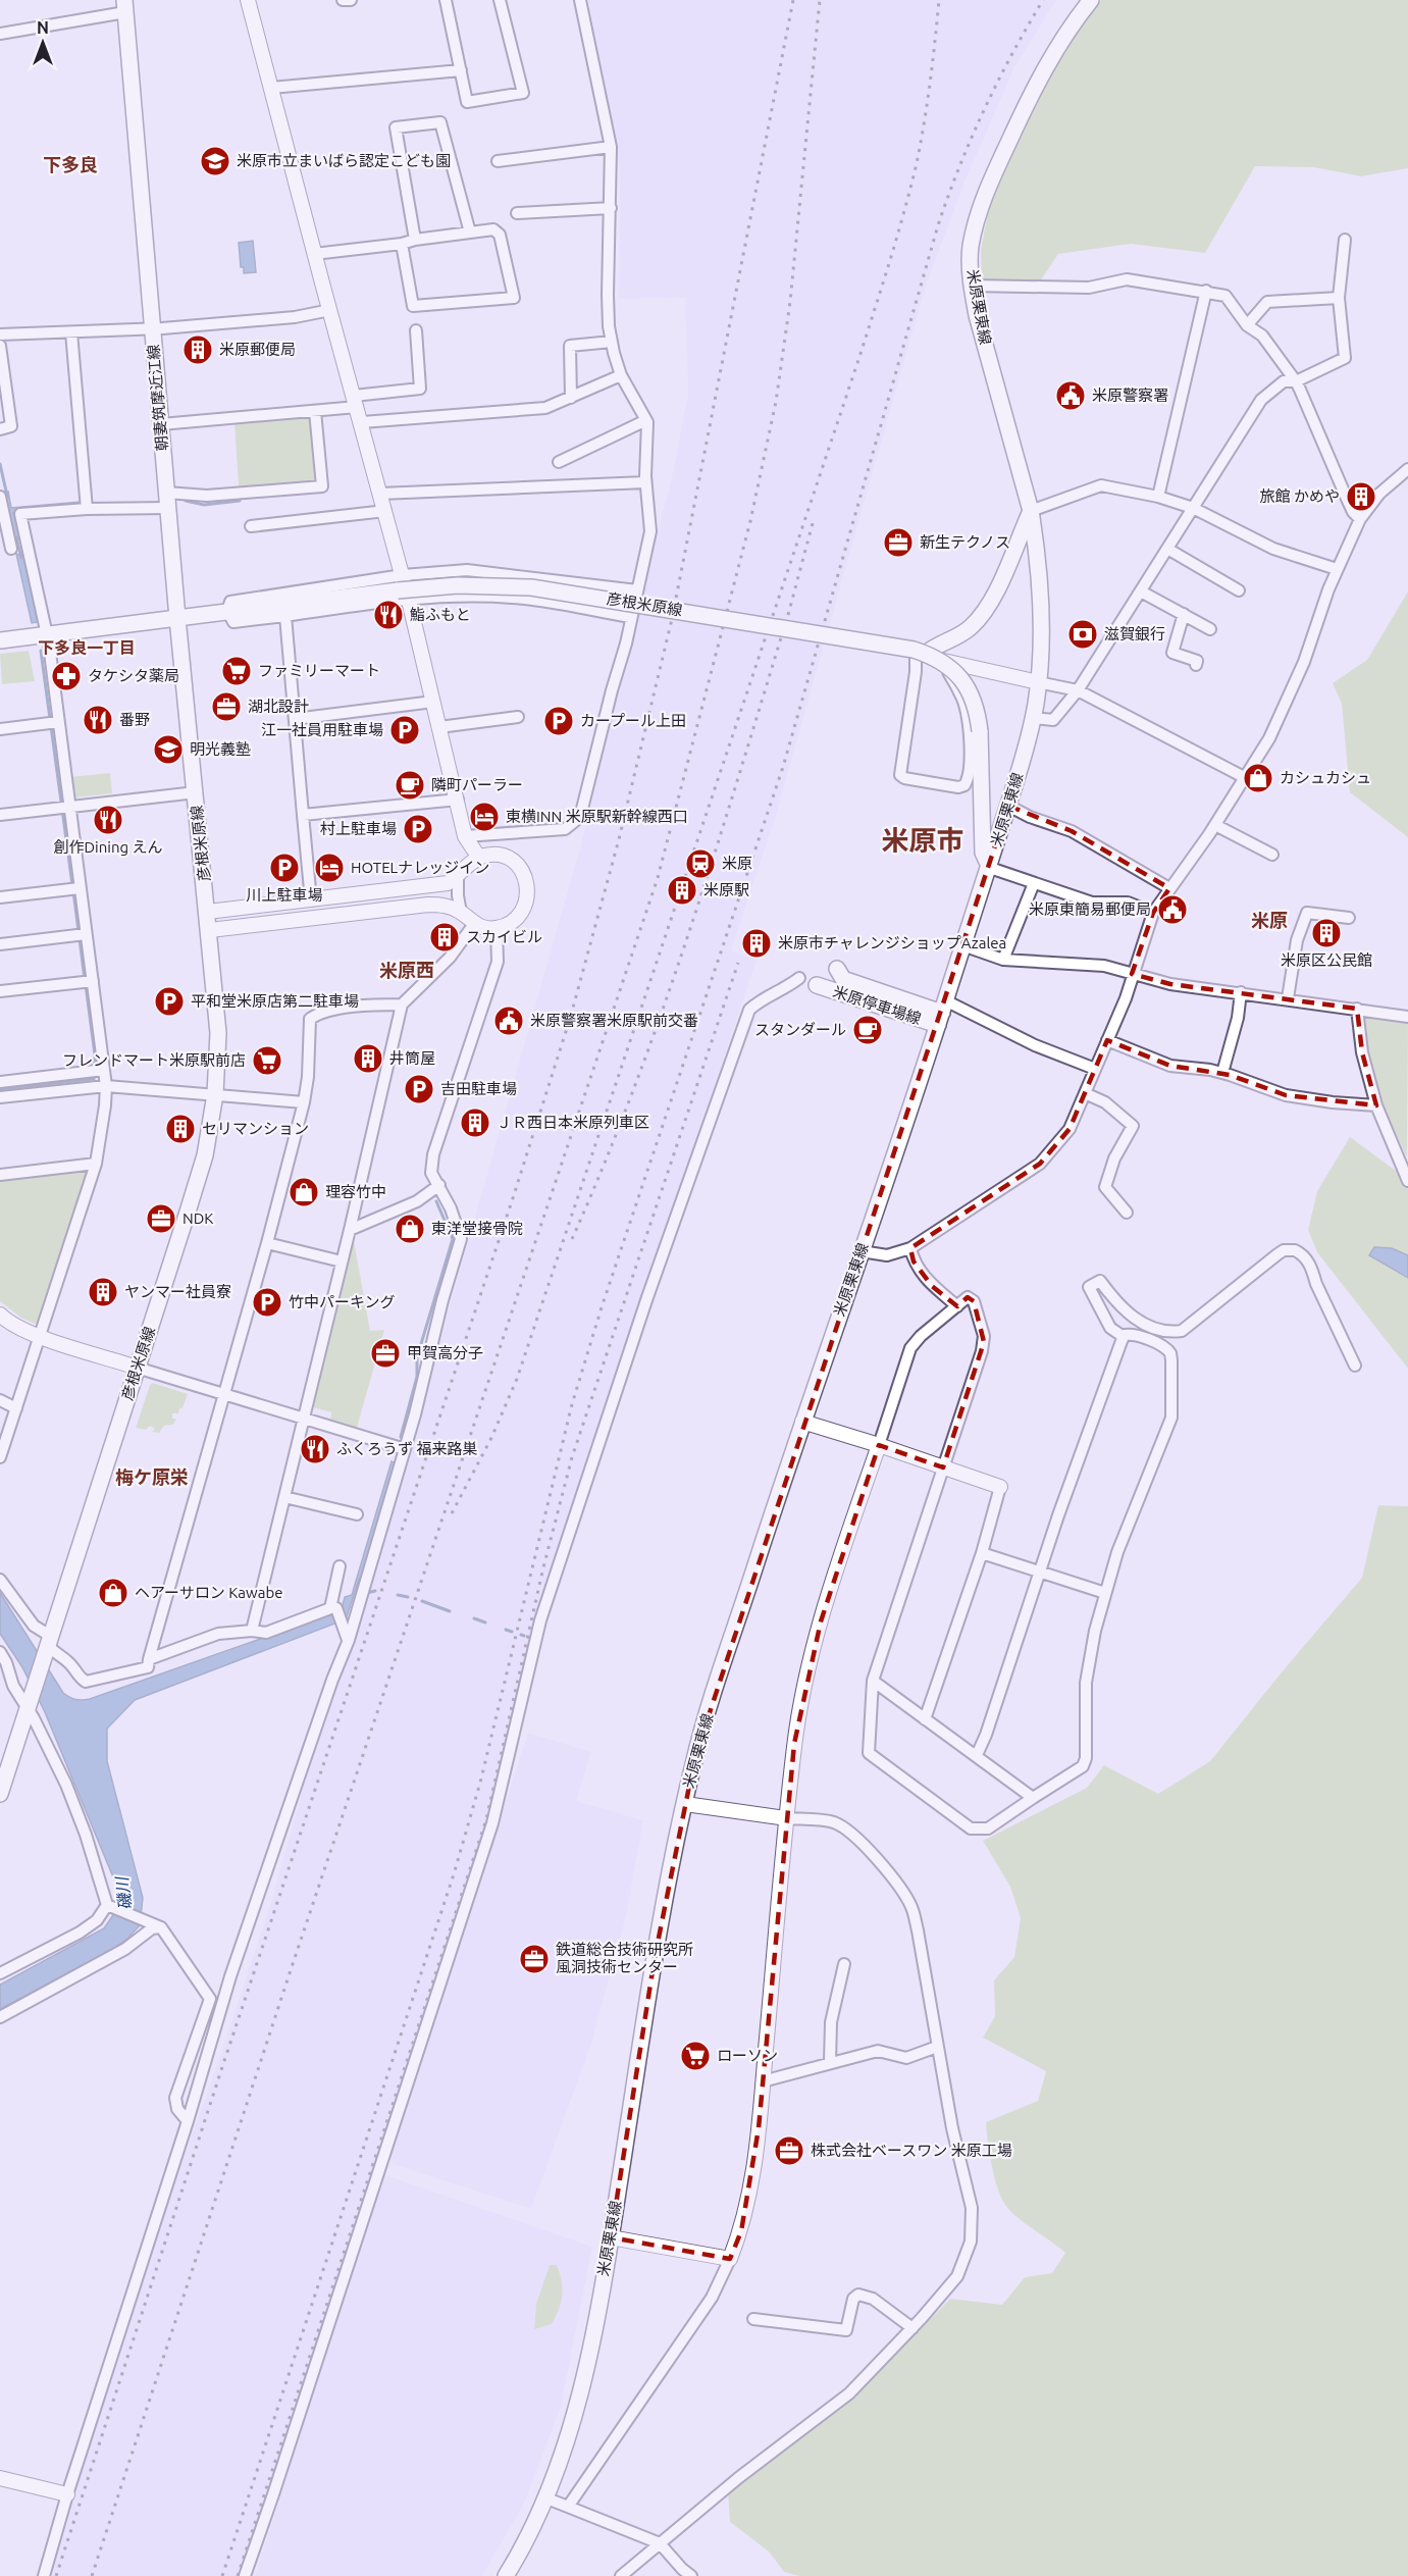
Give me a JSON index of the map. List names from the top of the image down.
{
  "streets": {
    "main road": [
      "米原栗東線",
      "朝妻筑摩近江線",
      "彦根米原線",
      "米原停車場線"
    ]
  },
  "crossings": [
    ["米原栗東線", "彦根米原線"],
    ["米原栗東線", "米原停車場線"],
    ["朝妻筑摩近江線", "彦根米原線"]
  ],
  "districts": [
    "下多良",
    "下多良一丁目",
    "米原市",
    "米原",
    "米原西",
    "梅ケ原栄"
  ],
  "water": ["磯川"],
  "places": {
    "school or university": ["米原市立まいばら認定こども園", "明光義塾"],
    "building": [
      "米原郵便局",
      "旅館 かめや",
      "米原駅",
      "米原区公民館",
      "スカイビル",
      "米原市チャレンジショップAzalea",
      "井筒屋",
      "ＪＲ西日本米原列車区",
      "セリマンション",
      "ヤンマー社員寮"
    ],
    "public building": ["米原警察署", "米原東簡易郵便局", "米原警察署米原駅前交番"],
    "office": [
      "新生テクノス",
      "湖北設計",
      "NDK",
      "甲賀高分子",
      "鉄道総合技術研究所 風洞技術センター",
      "株式会社ベースワン 米原工場"
    ],
    "restaurant": [
      "鮨ふもと",
      "番野",
      "創作Dining えん",
      "ふくろうず 福来路巣"
    ],
    "bank": ["滋賀銀行"],
    "supermarket": ["ファミリーマート", "フレンドマート米原駅前店", "ローソン"],
    "pharmacy": ["タケシタ薬局"],
    "parking": [
      "カープール上田",
      "江一社員用駐車場",
      "村上駐車場",
      "川上駐車場",
      "平和堂米原店第二駐車場",
      "吉田駐車場",
      "竹中パーキング"
    ],
    "shop": [
      "カシュカシュ",
      "理容竹中",
      "東洋堂接骨院",
      "ヘアーサロン Kawabe"
    ],
    "cafe": ["隣町パーラー", "スタンダール"],
    "hotel": ["東横INN 米原駅新幹線西口", "HOTELナレッジイン"],
    "station": ["米原"]
  },
  "north": "top"
}
